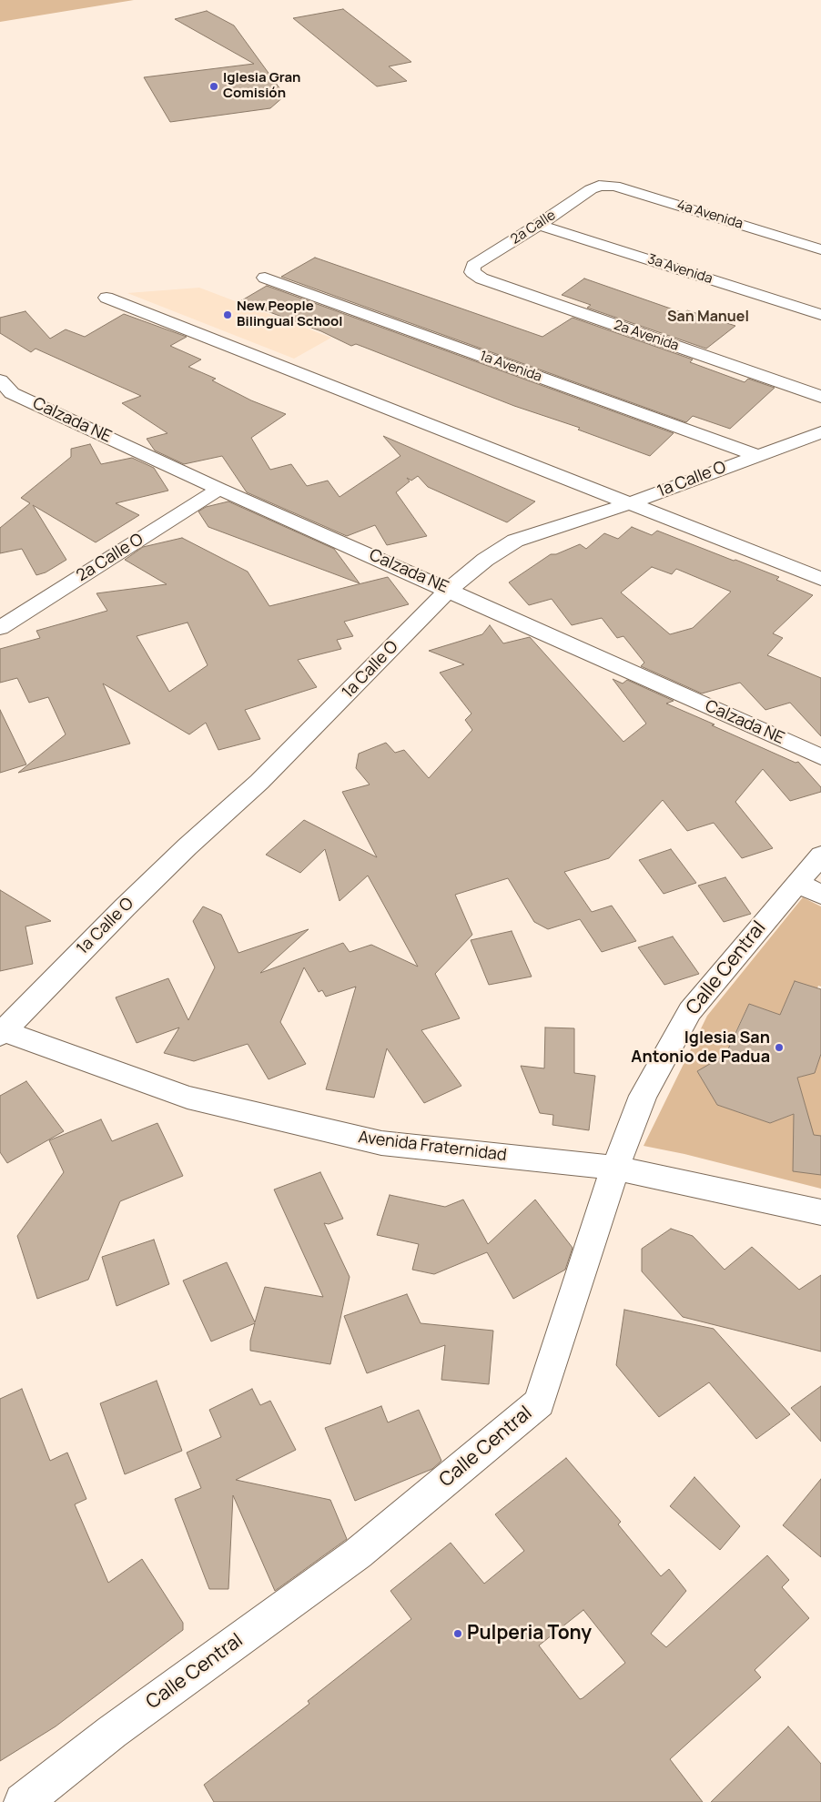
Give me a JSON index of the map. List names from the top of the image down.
{
  "streets": {
    "street": [
      "4a Avenida",
      "2a Calle",
      "3a Avenida",
      "2a Avenida",
      "1a Avenida",
      "Calzada NE",
      "1a Calle O",
      "2a Calle O",
      "Calle Central",
      "Avenida Fraternidad"
    ]
  },
  "crossings": [
    ["4a Avenida", "2a Calle"],
    ["2a Calle", "3a Avenida"],
    ["2a Calle", "2a Avenida"],
    ["1a Avenida", "1a Calle O"],
    ["Calzada NE", "1a Calle O"],
    ["Calzada NE", "2a Calle O"],
    ["1a Calle O", "Avenida Fraternidad"],
    ["Calle Central", "Avenida Fraternidad"]
  ],
  "districts": ["San Manuel"],
  "places": [
    "Iglesia Gran Comisión",
    "New People Bilingual School",
    "Iglesia San Antonio de Padua",
    "Pulperia Tony"
  ]
}
